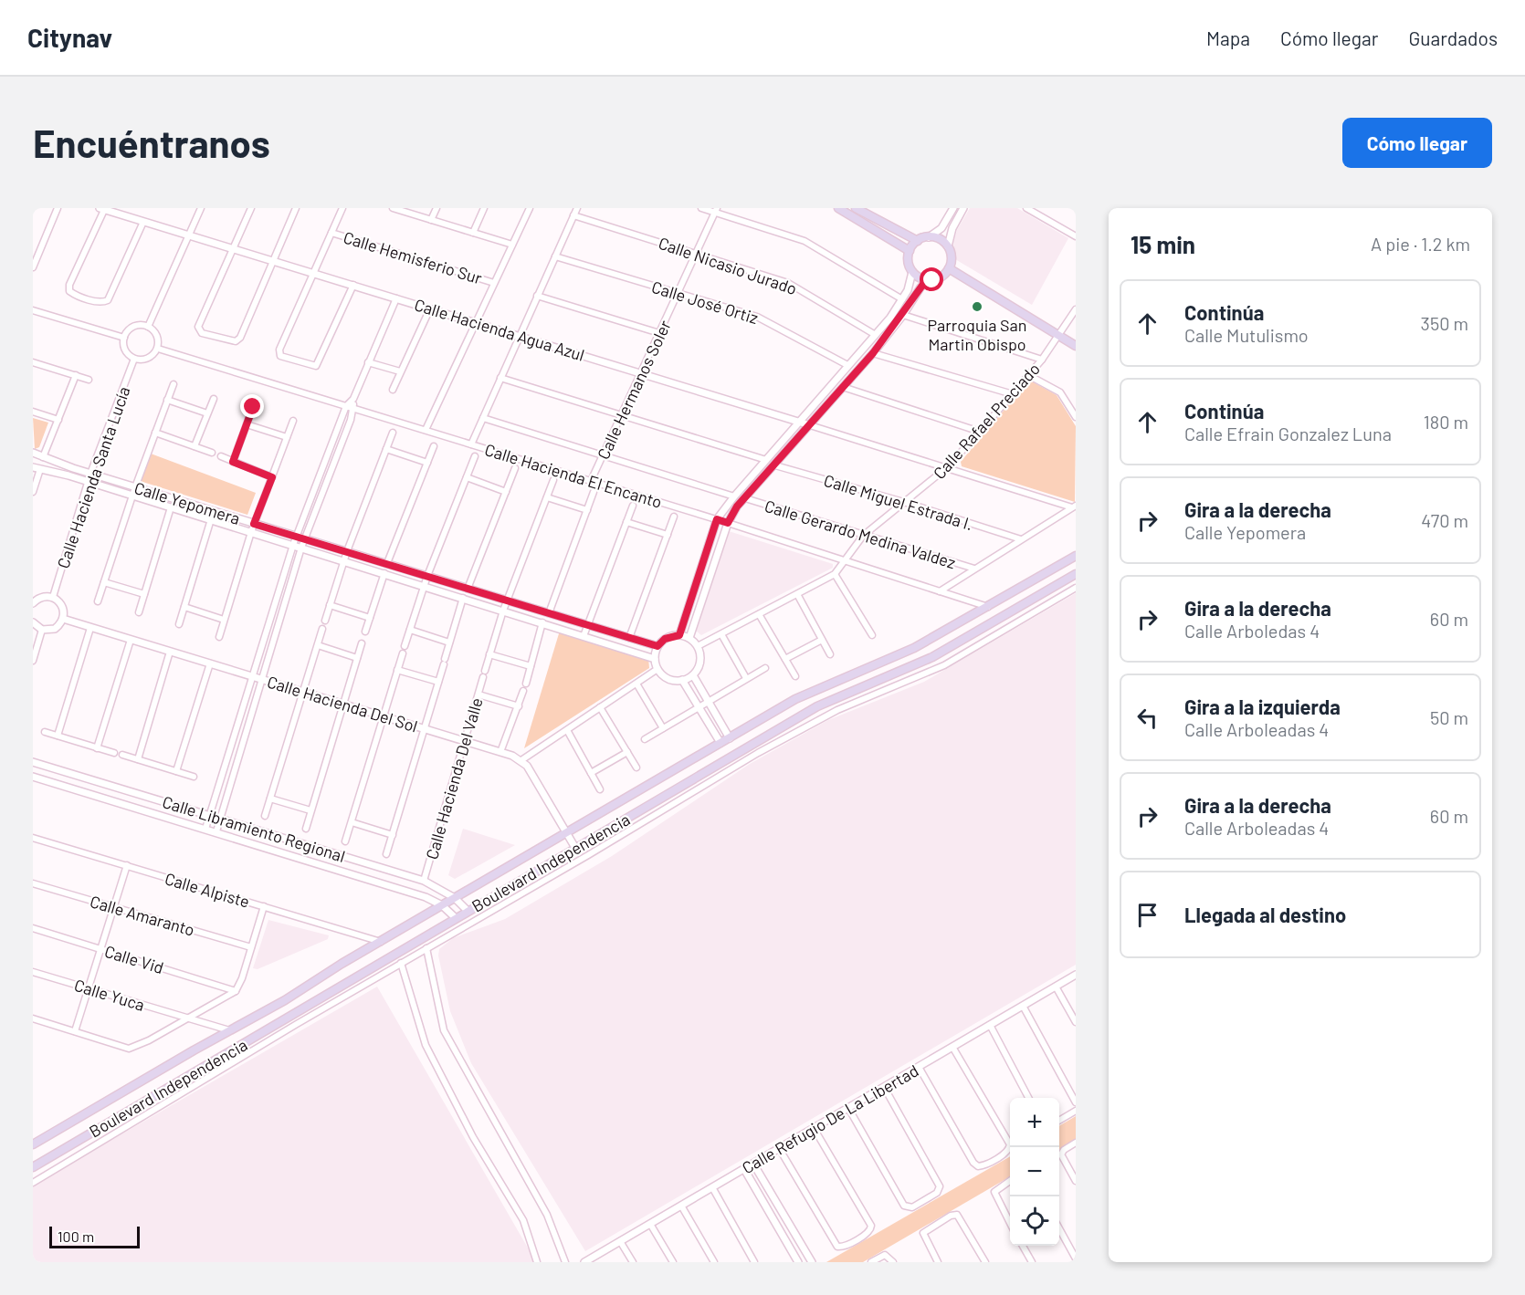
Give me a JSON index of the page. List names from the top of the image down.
{
  "streets": {
    "main road": ["Boulevard Independencia"],
    "street": [
      "Calle Hemisferio Sur",
      "Calle Nicasio Jurado",
      "Calle José Ortiz",
      "Calle Hacienda Agua Azul",
      "Calle Hermanos Soler",
      "Calle Rafael Preciado",
      "Calle Hacienda El Encanto",
      "Calle Hacienda Santa Lucía",
      "Calle Miguel Estrada I.",
      "Calle Yepomera",
      "Calle Gerardo Medina Valdez",
      "Calle Hacienda Del Sol",
      "Calle Hacienda Del Valle",
      "Calle Libramiento Regional",
      "Calle Alpiste",
      "Calle Amaranto",
      "Calle Vid",
      "Calle Yuca",
      "Calle Refugio De La Libertad"
    ]
  },
  "crossings": [
    ["Calle Nicasio Jurado", "Calle Hermanos Soler"],
    ["Calle José Ortiz", "Calle Hermanos Soler"],
    ["Calle Hacienda Agua Azul", "Calle Hermanos Soler"],
    ["Calle Hermanos Soler", "Calle Hacienda El Encanto"],
    ["Calle Rafael Preciado", "Calle Hacienda El Encanto"],
    ["Calle Rafael Preciado", "Calle Miguel Estrada I."],
    ["Calle Rafael Preciado", "Calle Yepomera"],
    ["Calle Rafael Preciado", "Calle Gerardo Medina Valdez"],
    ["Calle Hacienda El Encanto", "Calle Hacienda Santa Lucía"],
    ["Calle Hacienda El Encanto", "Boulevard Independencia"],
    ["Calle Hacienda Santa Lucía", "Calle Yepomera"],
    ["Calle Yepomera", "Calle Hacienda Del Valle"],
    ["Calle Hacienda Del Sol", "Calle Hacienda Del Valle"],
    ["Calle Hacienda Del Valle", "Calle Libramiento Regional"],
    ["Calle Libramiento Regional", "Boulevard Independencia"],
    ["Boulevard Independencia", "Calle Alpiste"],
    ["Boulevard Independencia", "Calle Yuca"]
  ],
  "places": ["Parroquia San Martin Obispo"],
  "scale_bar": "100 m",
  "page": {
    "header": "Citynav",
    "nav": ["Mapa", "Cómo llegar", "Guardados"],
    "buttons": "Cómo llegar",
    "title": "Encuéntranos",
    "heading": ["15 min", "A pie · 1.2 km"],
    "list": [
      ["Continúa", "Calle Mutulismo", "350 m"],
      ["Continúa", "Calle Efrain Gonzalez Luna", "180 m"],
      ["Gira a la derecha", "Calle Yepomera", "470 m"],
      ["Gira a la derecha", "Calle Arboledas 4", "60 m"],
      ["Gira a la izquierda", "Calle Arboleadas 4", "50 m"],
      ["Gira a la derecha", "Calle Arboleadas 4", "60 m"],
      "Llegada al destino"
    ],
    "map_buttons": ["+", "−"],
    "scale": "100 m"
  }
}
